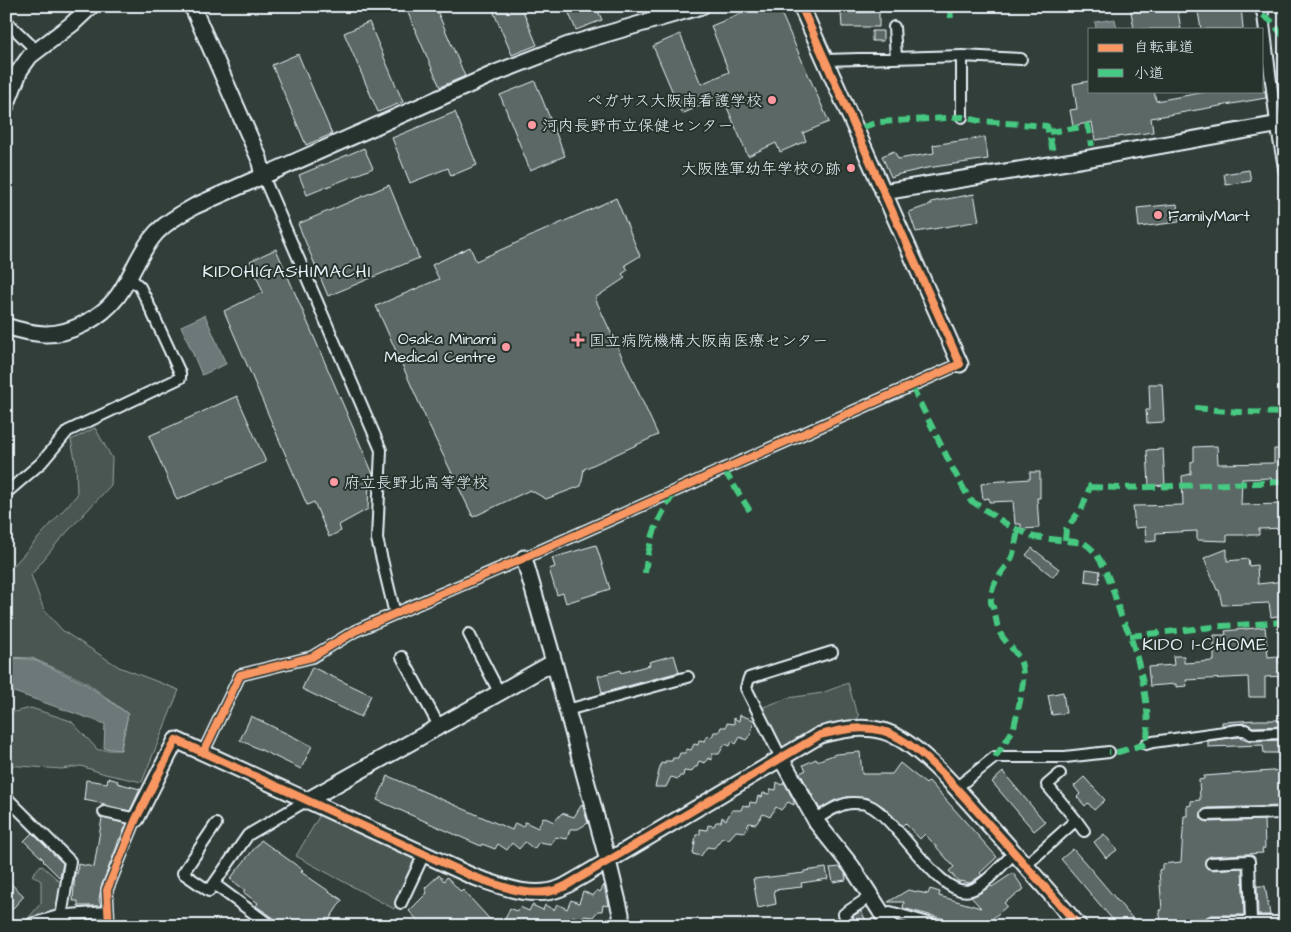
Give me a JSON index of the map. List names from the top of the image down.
{
  "districts": ["KIDOHIGASHIMACHI", "KIDO 1-CHOME"],
  "places": {
    "other": [
      "ぺガサス大阪南看護学校",
      "河内長野市立保健センター",
      "大阪陸軍幼年学校の跡",
      "FamilyMart",
      "Osaka Minami Medical Centre",
      "府立長野北高等学校"
    ],
    "health": ["国立病院機構大阪南医療センター"]
  },
  "legend": ["自転車道", "小道"]
}
